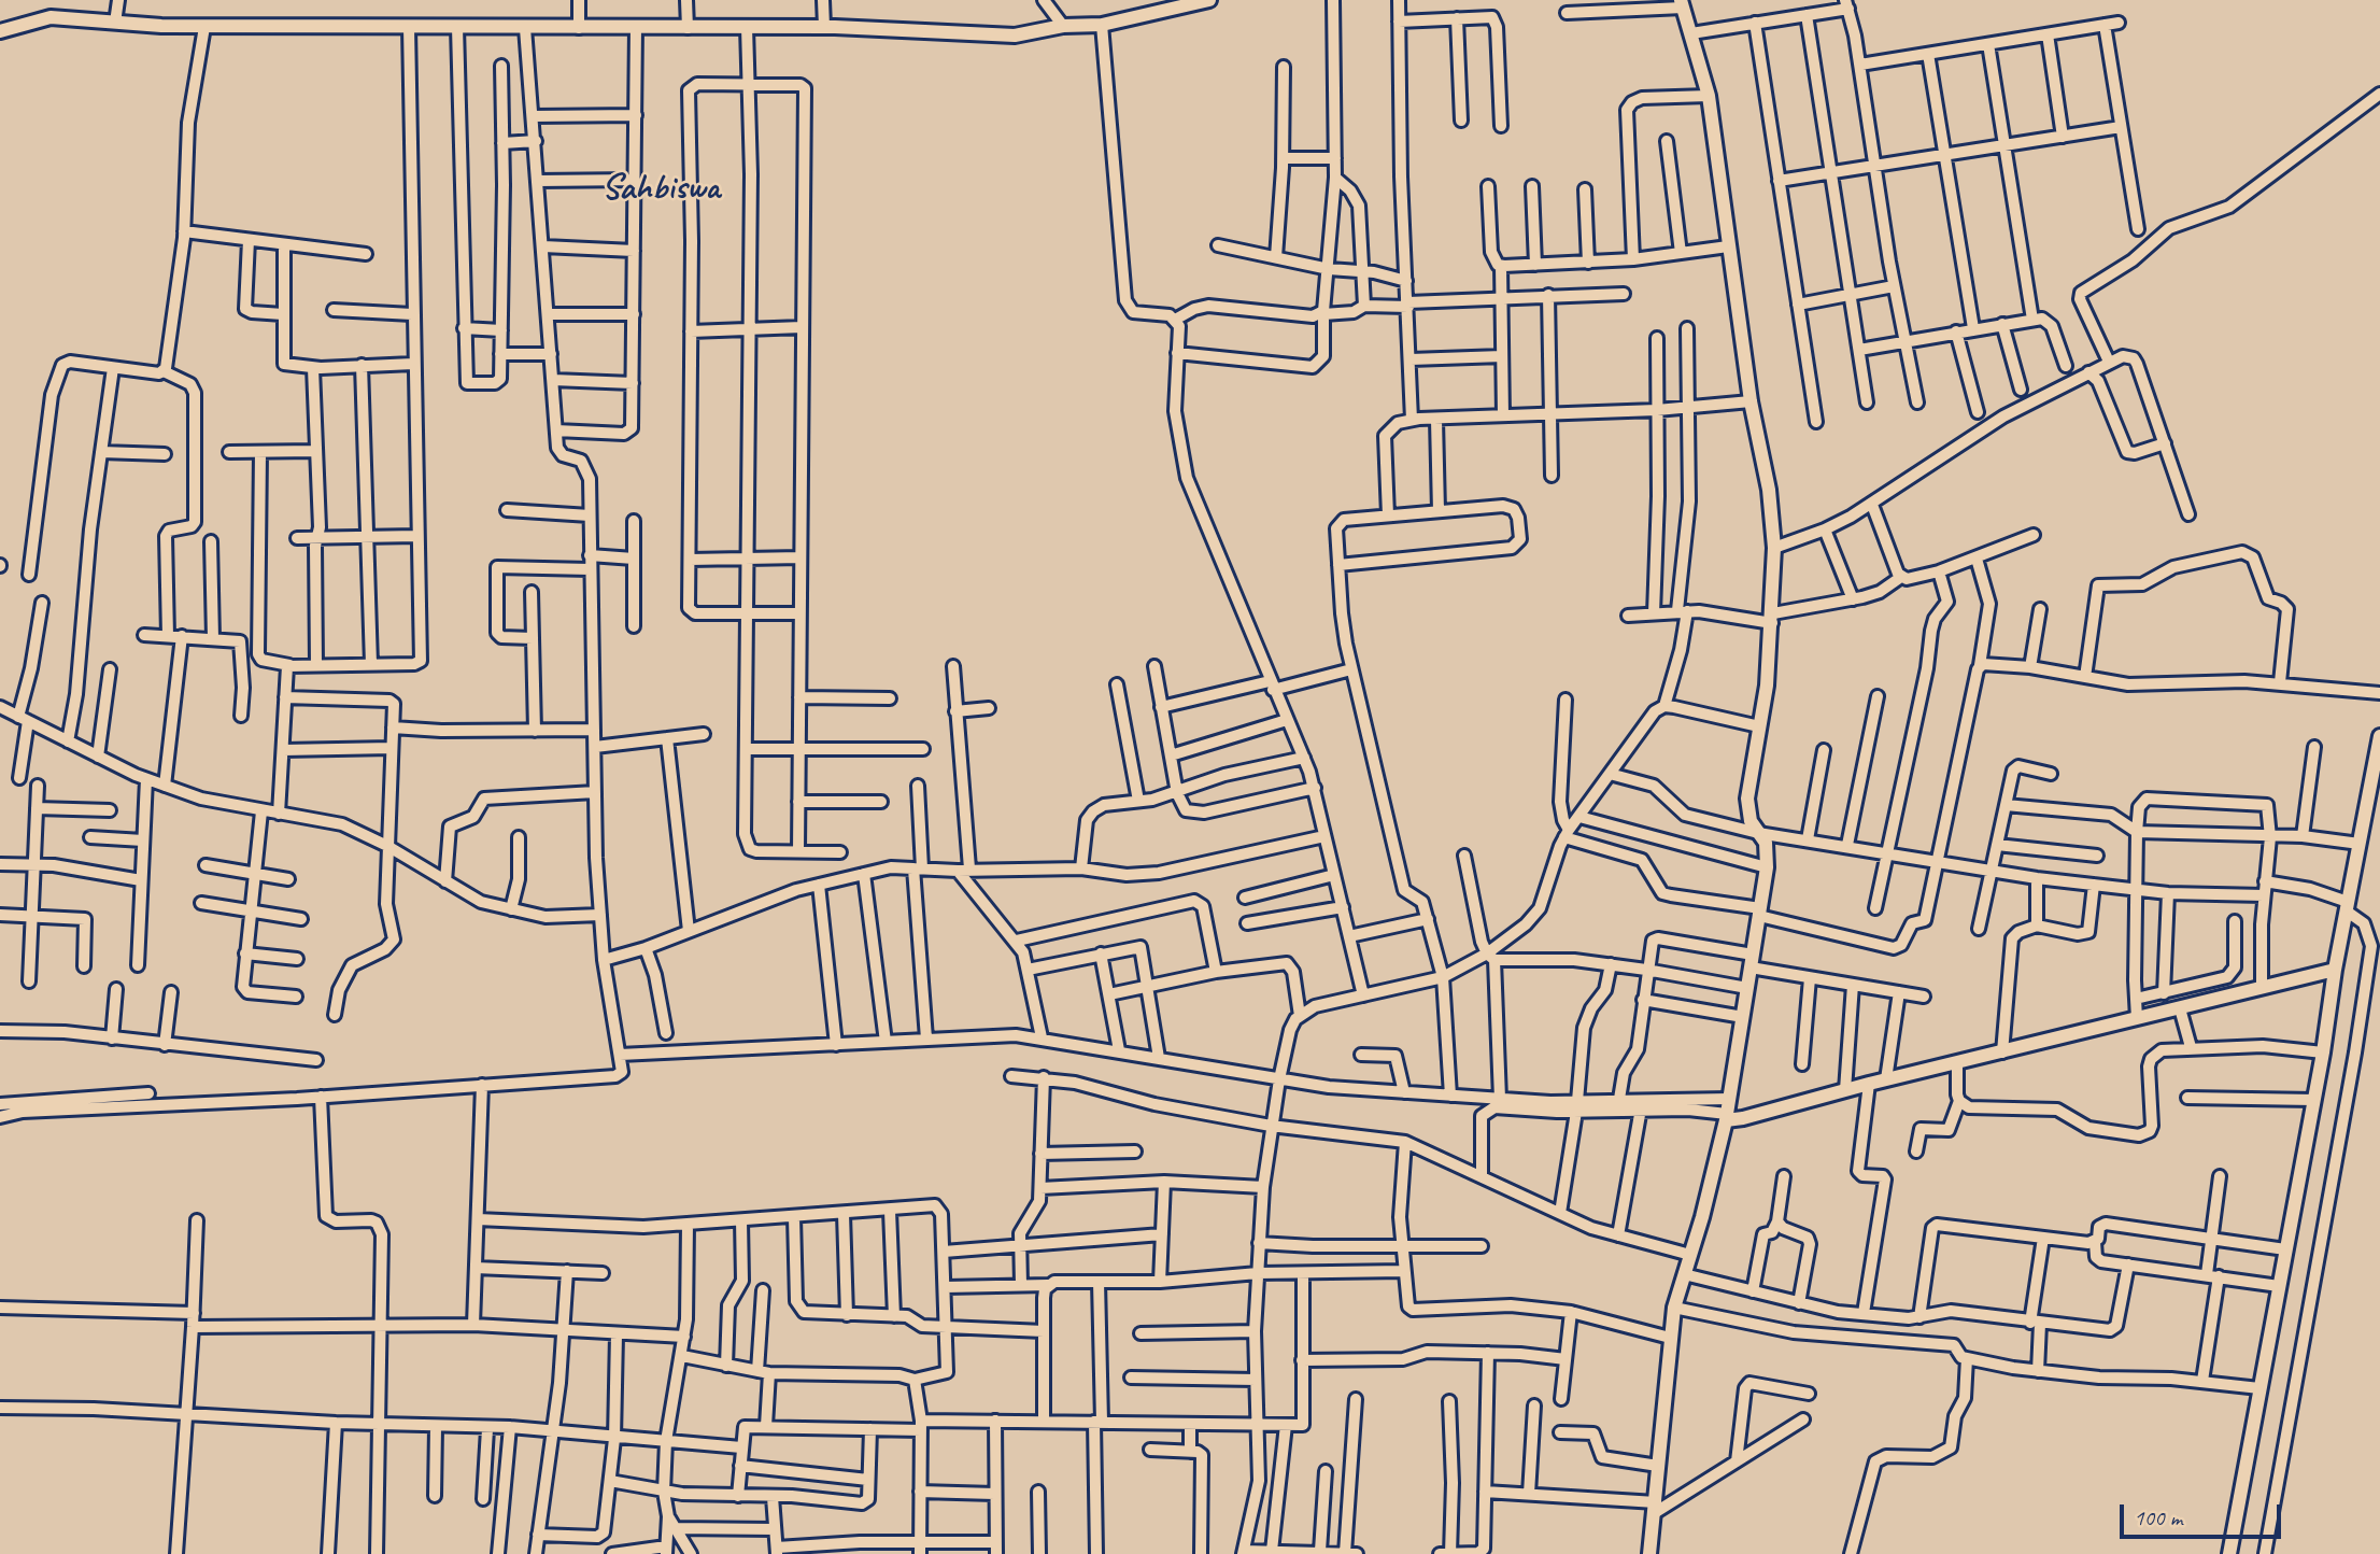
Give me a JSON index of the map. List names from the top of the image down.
{
  "districts": ["Sahbiswa"],
  "scale_bar": "100 m"
}
